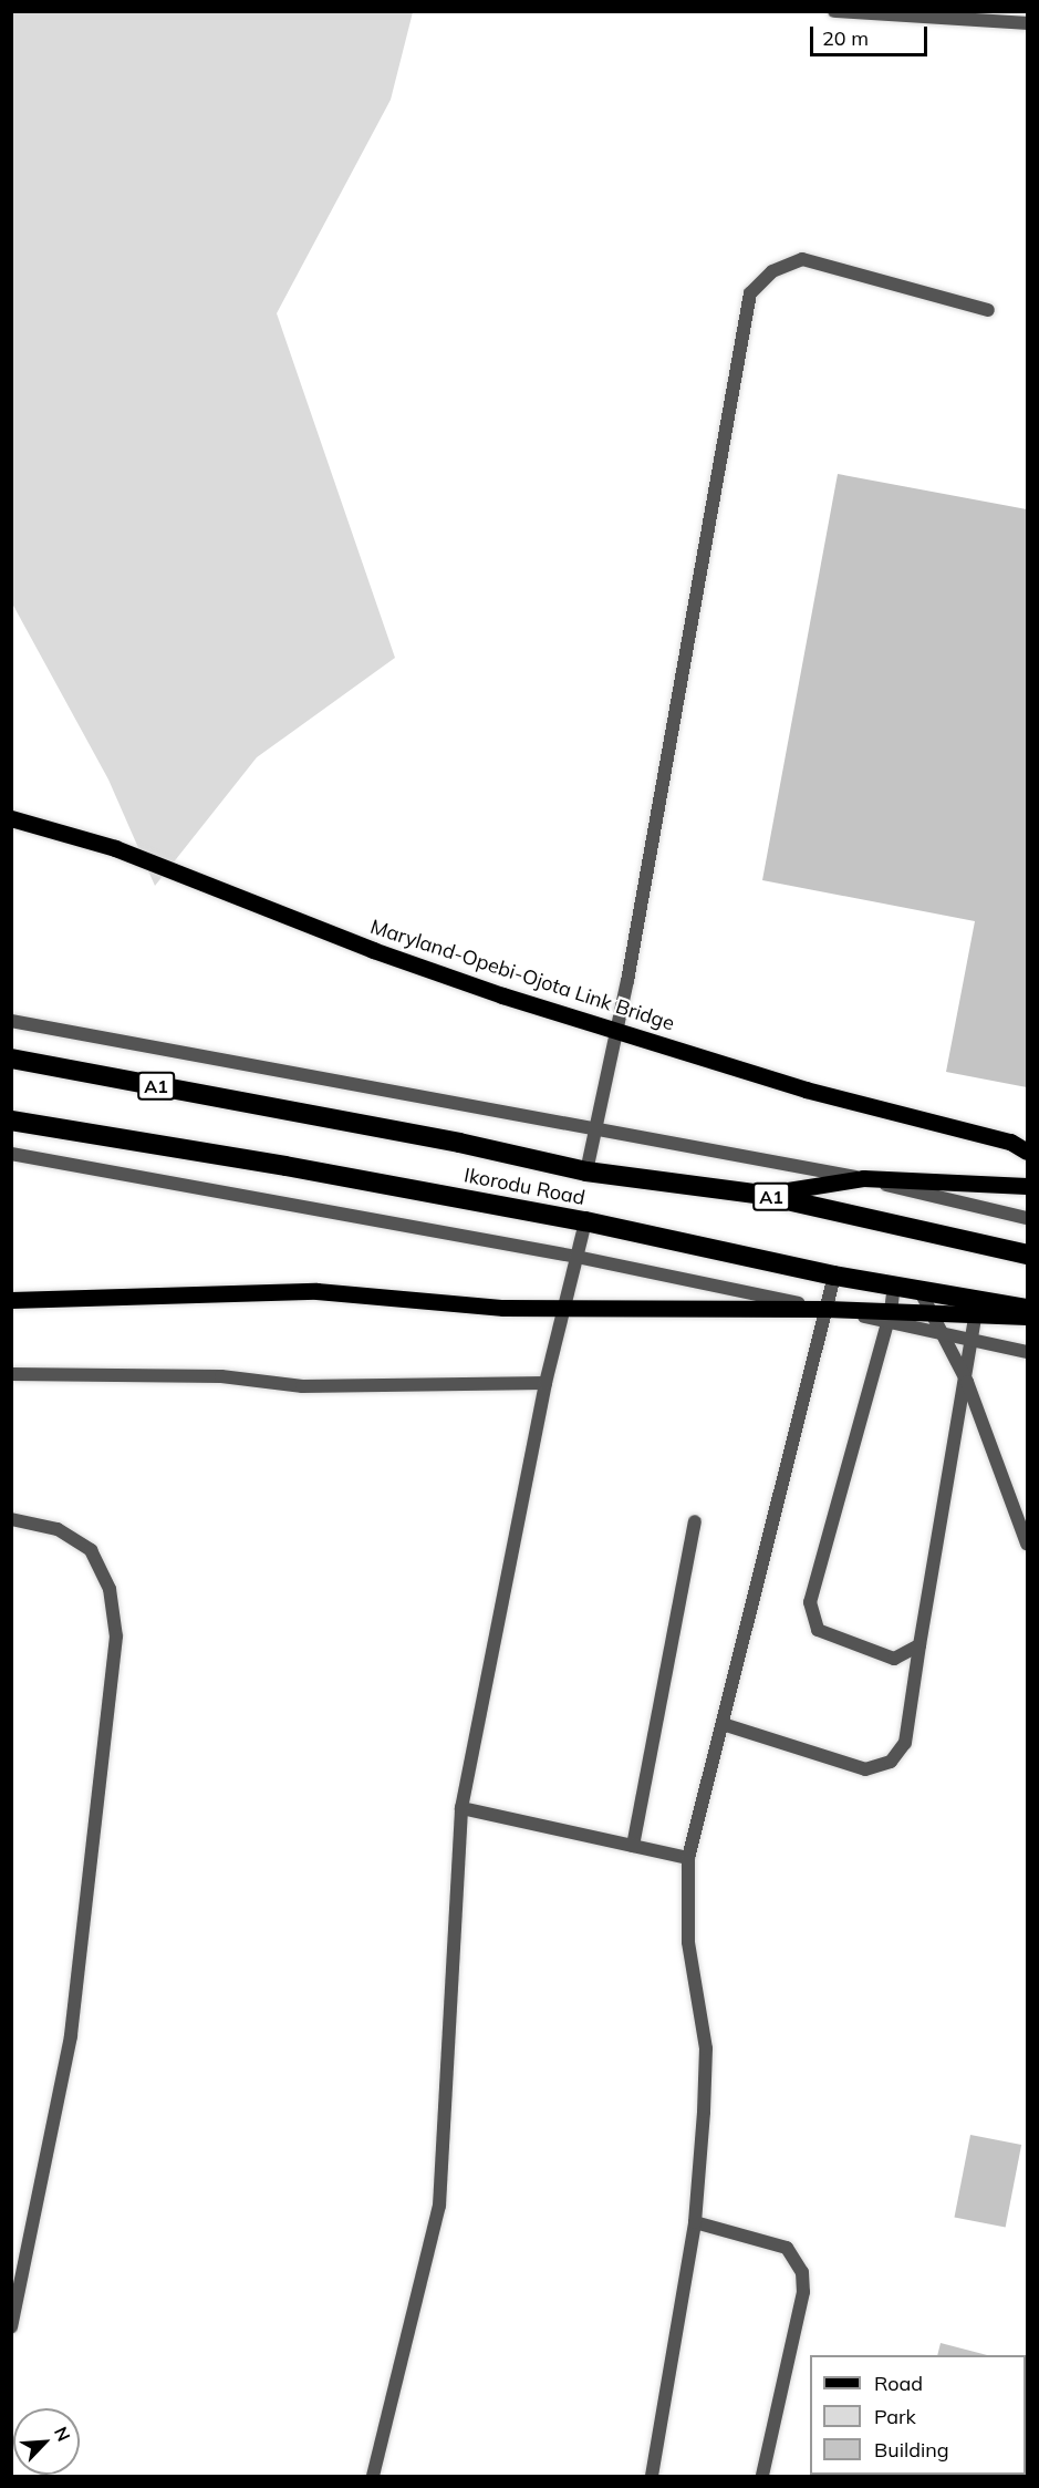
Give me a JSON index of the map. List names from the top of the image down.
{
  "streets": {
    "highway": ["A1", "Ikorodu Road"],
    "main road": ["Maryland-Opebi-Ojota Link Bridge"]
  },
  "legend": ["Road", "Park", "Building"],
  "scale_bar": "20 m",
  "north": "top right"
}
